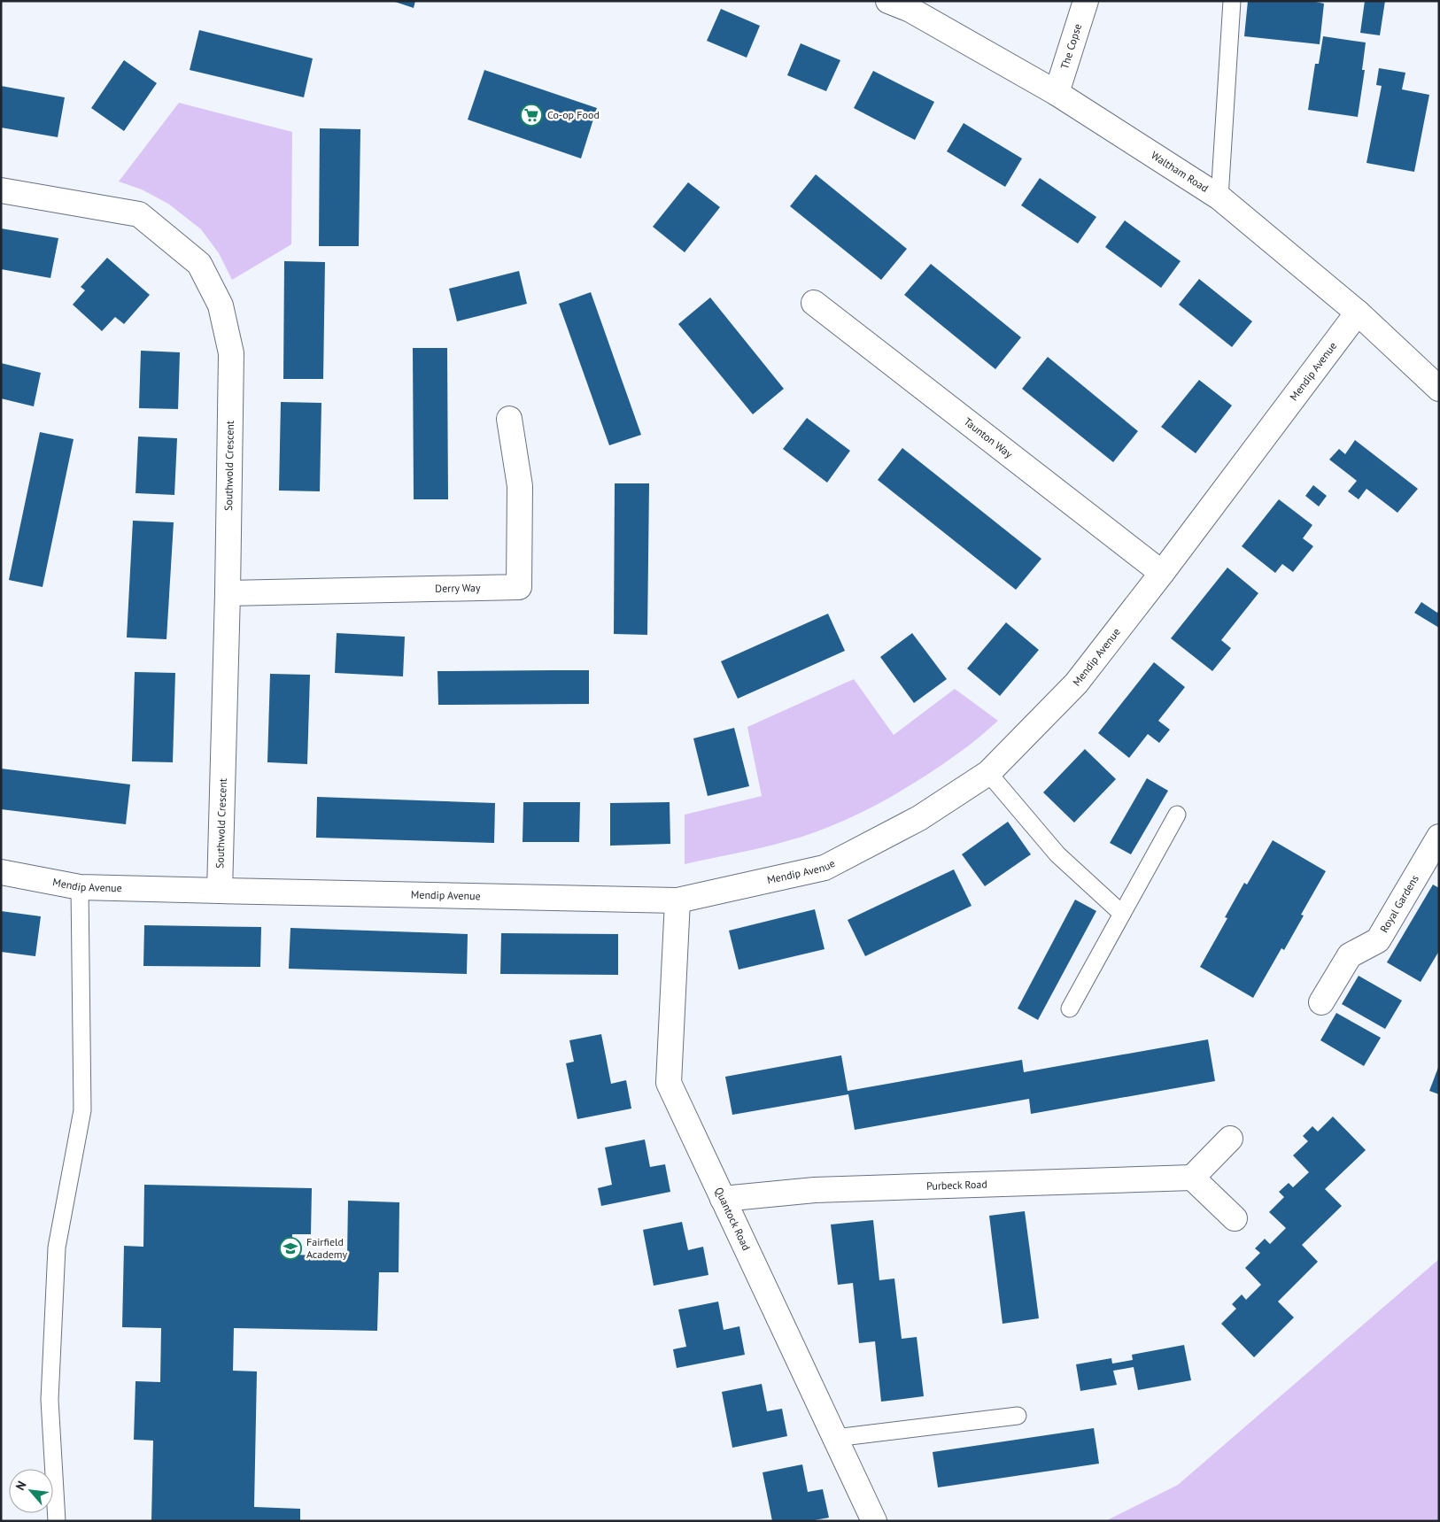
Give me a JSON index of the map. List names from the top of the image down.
{
  "streets": {
    "street": [
      "The Copse",
      "Waltham Road",
      "Mendip Avenue",
      "Taunton Way",
      "Southwold Crescent",
      "Derry Way",
      "Royal Gardens",
      "Purbeck Road",
      "Quantock Road"
    ]
  },
  "crossings": [
    ["The Copse", "Waltham Road"],
    ["Waltham Road", "Mendip Avenue"],
    ["Mendip Avenue", "Taunton Way"],
    ["Mendip Avenue", "Southwold Crescent"],
    ["Mendip Avenue", "Quantock Road"],
    ["Southwold Crescent", "Derry Way"],
    ["Purbeck Road", "Quantock Road"]
  ],
  "places": {
    "supermarket": ["Co-op Food"],
    "school or university": ["Fairfield Academy"]
  },
  "north": "top left"
}
